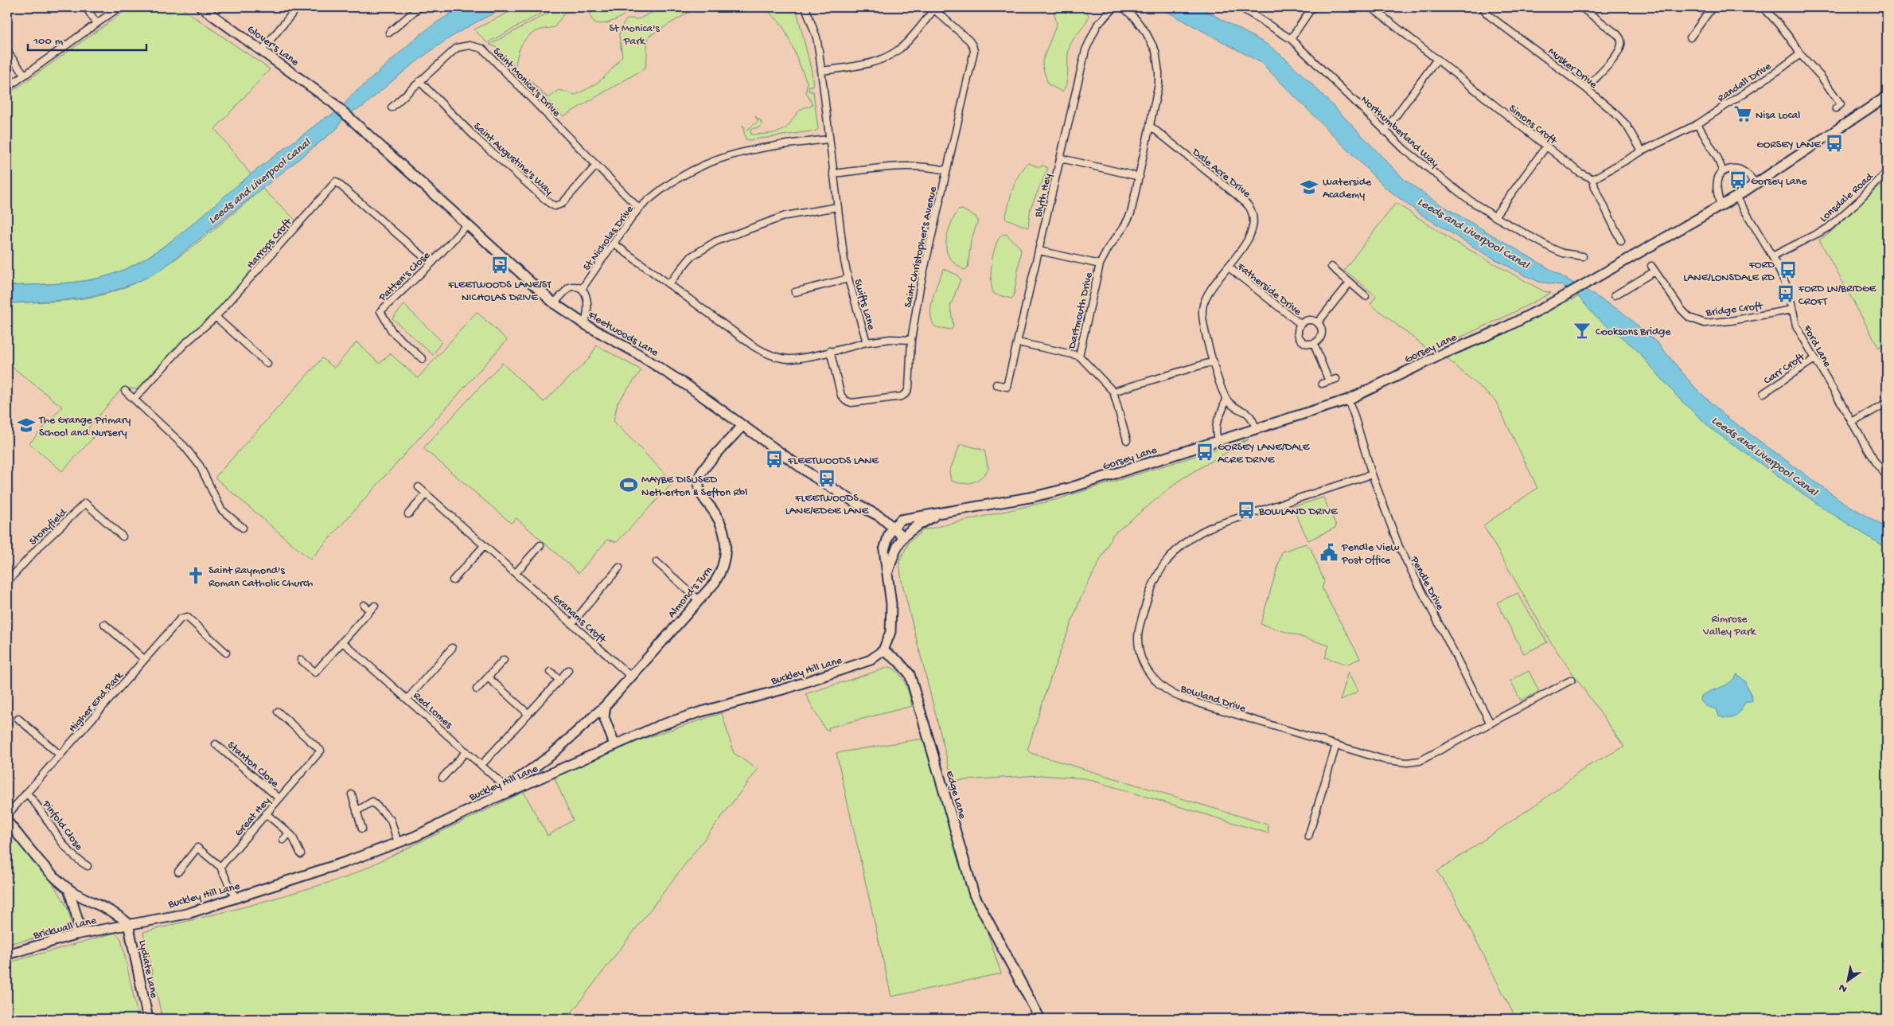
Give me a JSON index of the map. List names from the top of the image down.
{
  "streets": {
    "main road": [
      "Glover's Lane",
      "Fleetwoods Lane",
      "Gorsey Lane",
      "Almond's Turn",
      "Buckley Hill Lane",
      "Edge Lane",
      "Brickwall Lane",
      "Lydiate Lane"
    ],
    "street": [
      "Musker Drive",
      "Saint Monica's Drive",
      "Randall Drive",
      "Simons Croft",
      "Northumberland Way",
      "Saint Augustine's Way",
      "Dale Acre Drive",
      "Blyth Hey",
      "Lonsdale Road",
      "St Nicholas Drive",
      "Harrops Croft",
      "Saint Christopher's Avenue",
      "Patten's Close",
      "Fatherside Drive",
      "Swifts Lane",
      "Bridge Croft",
      "Dartmouth Drive",
      "Ford Lane",
      "Carr Croft",
      "Stonyfield",
      "Pendle Drive",
      "Granams Croft",
      "Bowland Drive",
      "Higher End Park",
      "Red Lomes",
      "Stanton Close",
      "Great Hey",
      "Pinfold Close"
    ]
  },
  "crossings": [
    ["Glover's Lane", "Fleetwoods Lane"],
    ["Saint Monica's Drive", "Saint Augustine's Way"],
    ["Saint Monica's Drive", "St Nicholas Drive"],
    ["Dale Acre Drive", "Fatherside Drive"],
    ["Dale Acre Drive", "Dartmouth Drive"],
    ["Lonsdale Road", "Ford Lane"],
    ["St Nicholas Drive", "Swifts Lane"],
    ["Harrops Croft", "Patten's Close"],
    ["Saint Christopher's Avenue", "Swifts Lane"],
    ["Patten's Close", "Fleetwoods Lane"],
    ["Bridge Croft", "Ford Lane"],
    ["Fleetwoods Lane", "Gorsey Lane"],
    ["Fleetwoods Lane", "Almond's Turn"],
    ["Ford Lane", "Gorsey Lane"],
    ["Ford Lane", "Carr Croft"],
    ["Gorsey Lane", "Pendle Drive"],
    ["Pendle Drive", "Bowland Drive"],
    ["Almond's Turn", "Granams Croft"],
    ["Almond's Turn", "Buckley Hill Lane"],
    ["Almond's Turn", "Red Lomes"],
    ["Buckley Hill Lane", "Red Lomes"],
    ["Buckley Hill Lane", "Edge Lane"],
    ["Buckley Hill Lane", "Brickwall Lane"],
    ["Buckley Hill Lane", "Lydiate Lane"],
    ["Higher End Park", "Pinfold Close"],
    ["Stanton Close", "Great Hey"],
    ["Brickwall Lane", "Lydiate Lane"]
  ],
  "water": ["Leeds and Liverpool Canal"],
  "parks": ["St Monica's Park", "Rimrose Valley Park"],
  "places": {
    "supermarket": ["Nisa Local"],
    "bus stop": [
      "GORSEY LANE",
      "Gorsey Lane",
      "FLEETWOODS LANE/ST NICHOLAS DRIVE",
      "FORD LANE/LONSDALE RD",
      "FORD LN/BRIDGE CROFT",
      "GORSEY LANE/DALE ACRE DRIVE",
      "FLEETWOODS LANE",
      "FLEETWOODS LANE/EDGE LANE",
      "BOWLAND DRIVE"
    ],
    "school or university": ["Waterside Academy", "The Grange Primary School and Nursery"],
    "bar": ["Cooksons Bridge"],
    "sports": ["MAYBE DISUSED Netherton & Sefton Rbl"],
    "public building": ["Pendle View Post Office"],
    "church": ["Saint Raymond's Roman Catholic Church"]
  },
  "scale_bar": "100 m",
  "north": "bottom left"
}
